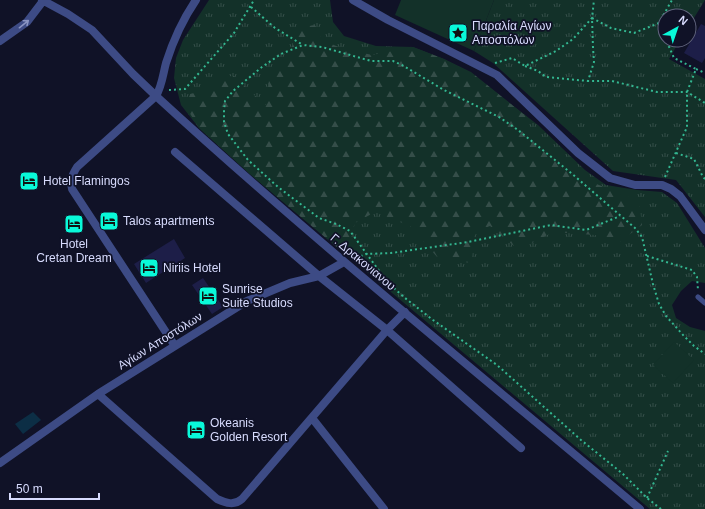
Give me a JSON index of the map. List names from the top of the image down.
{
  "streets": {
    "street": ["Γ. Δρακονιανου", "Αγίων Αποστόλων"]
  },
  "crossings": [
    ["Γ. Δρακονιανου", "Αγίων Αποστόλων"]
  ],
  "places": {
    "place": ["Παραλία Αγίων Αποστόλων"],
    "hotel": [
      "Hotel Flamingos",
      "Talos apartments",
      "Hotel Cretan Dream",
      "Niriis Hotel",
      "Sunrise Suite Studios",
      "Okeanis Golden Resort"
    ]
  },
  "scale_bar": "50 m",
  "north": "top right"
}
